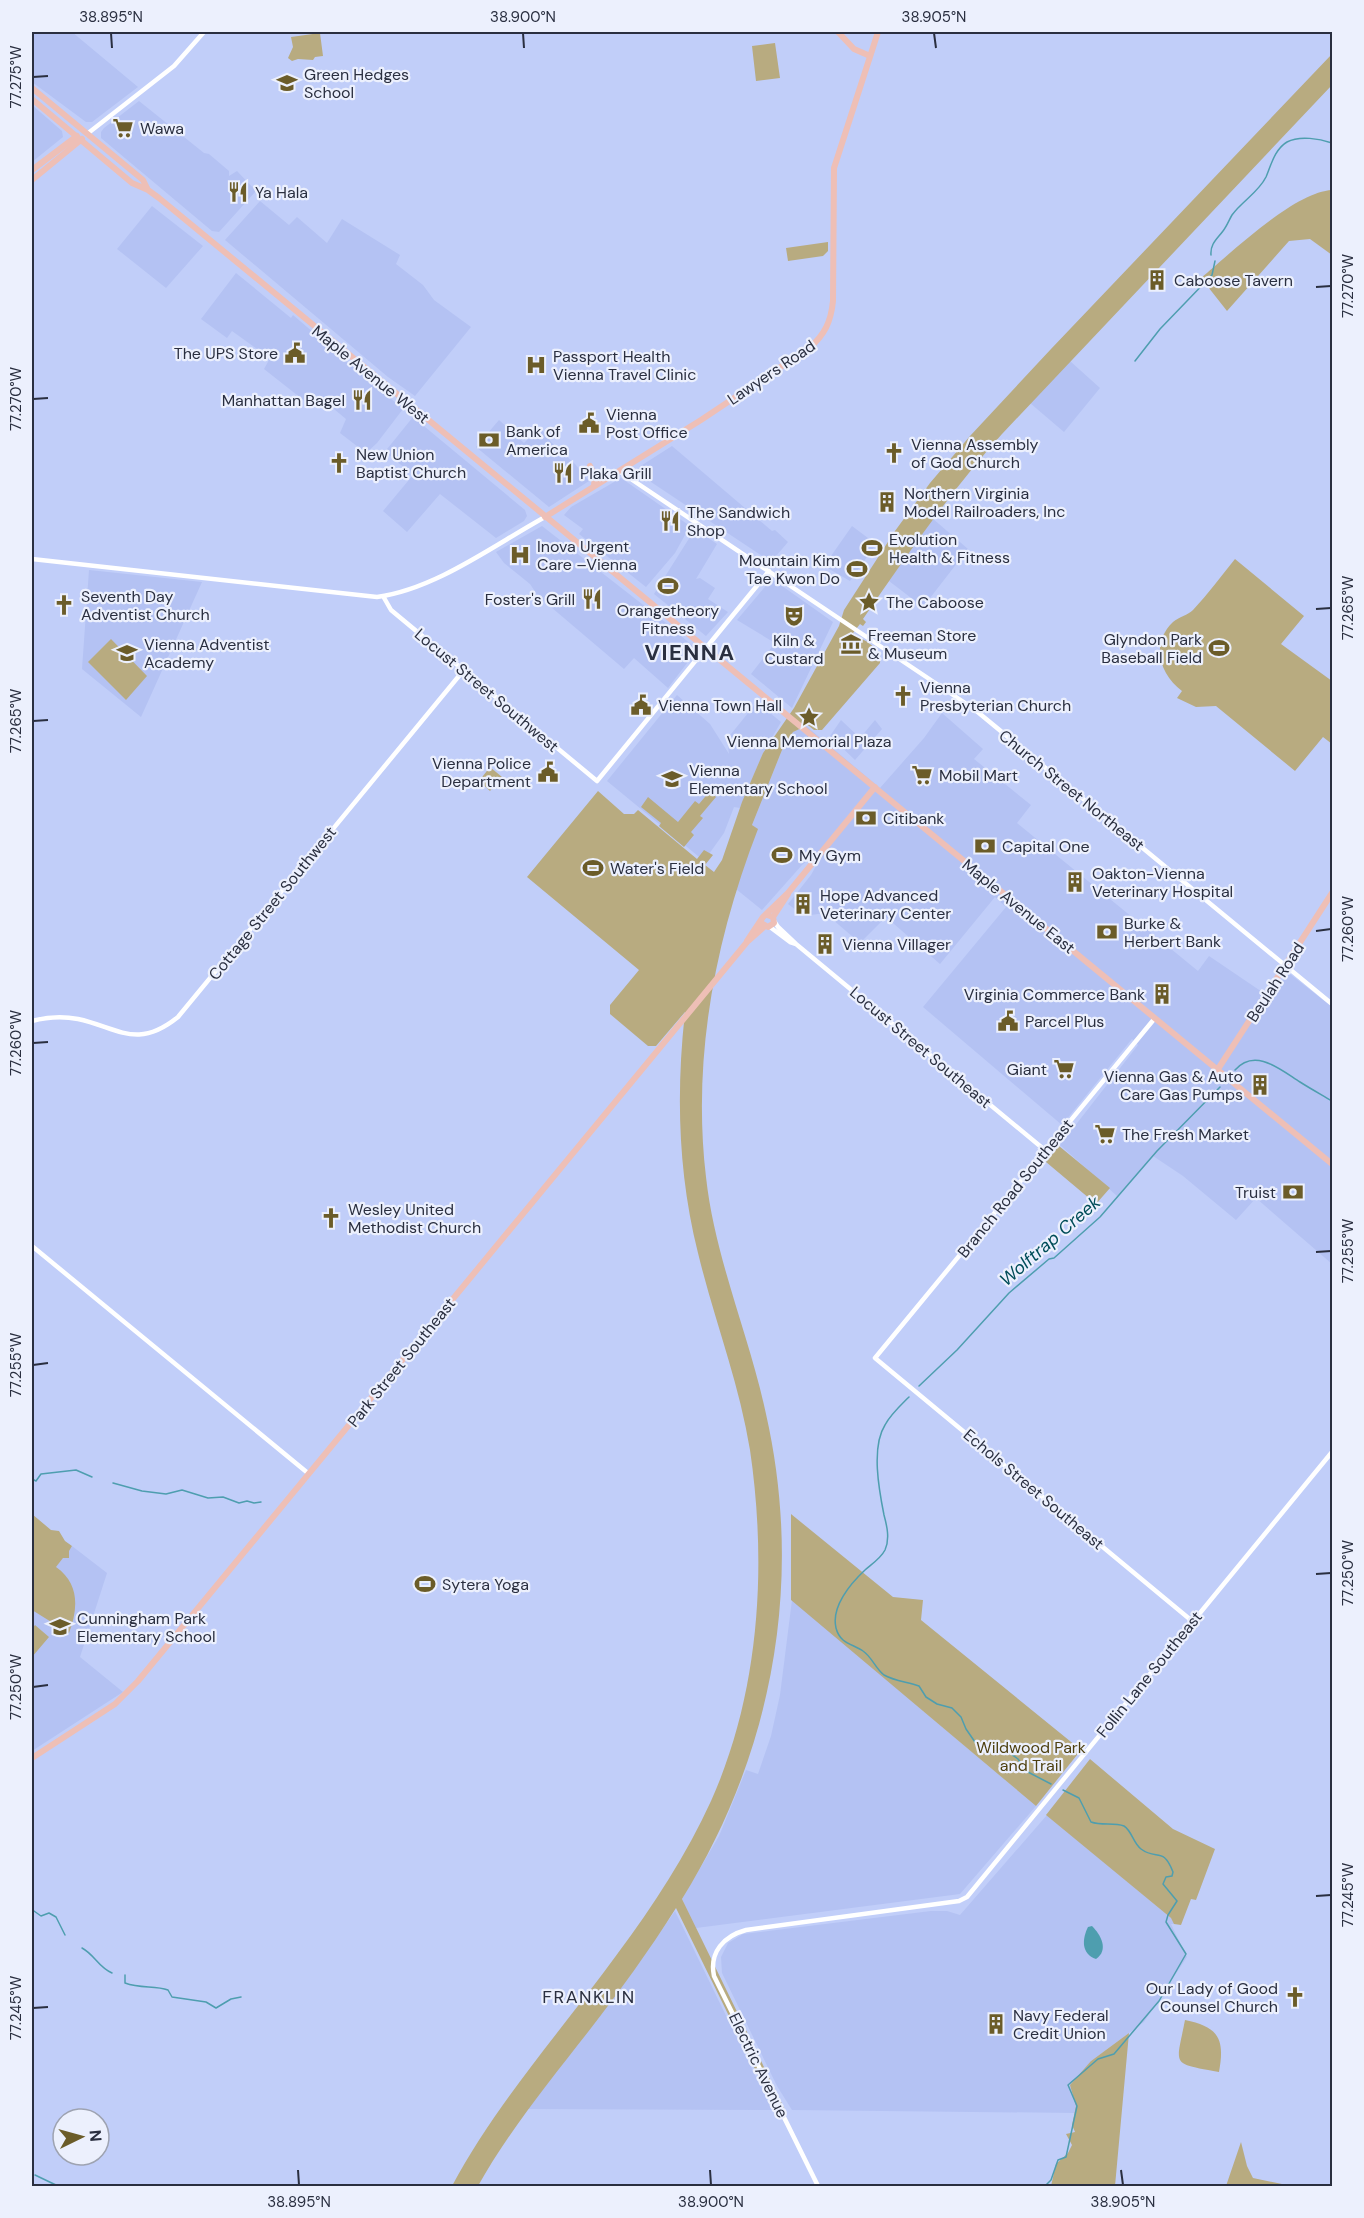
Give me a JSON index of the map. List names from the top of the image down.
{
  "streets": {
    "main road": [
      "Lawyers Road",
      "Maple Avenue West",
      "Maple Avenue East",
      "Beulah Road",
      "Park Street Southeast"
    ],
    "street": [
      "Locust Street Southwest",
      "Church Street Northeast",
      "Cottage Street Southwest",
      "Locust Street Southeast",
      "Branch Road Southeast",
      "Echols Street Southeast",
      "Follin Lane Southeast",
      "Electric Avenue"
    ]
  },
  "crossings": [
    ["Lawyers Road", "Maple Avenue West"],
    ["Lawyers Road", "Church Street Northeast"],
    ["Maple Avenue West", "Locust Street Southwest"],
    ["Maple Avenue West", "Maple Avenue East"],
    ["Locust Street Southwest", "Cottage Street Southwest"],
    ["Locust Street Southwest", "Maple Avenue East"],
    ["Church Street Northeast", "Beulah Road"],
    ["Maple Avenue East", "Beulah Road"],
    ["Maple Avenue East", "Branch Road Southeast"],
    ["Maple Avenue East", "Park Street Southeast"],
    ["Locust Street Southeast", "Branch Road Southeast"],
    ["Locust Street Southeast", "Park Street Southeast"],
    ["Branch Road Southeast", "Echols Street Southeast"],
    ["Echols Street Southeast", "Follin Lane Southeast"],
    ["Follin Lane Southeast", "Electric Avenue"]
  ],
  "districts": ["VIENNA", "FRANKLIN"],
  "water": ["Wolftrap Creek"],
  "parks": ["Wildwood Park and Trail"],
  "places": {
    "school or university": [
      "Green Hedges School",
      "Vienna Adventist Academy",
      "Vienna Elementary School",
      "Cunningham Park Elementary School"
    ],
    "supermarket": [
      "Wawa",
      "Mobil Mart",
      "Giant",
      "The Fresh Market"
    ],
    "restaurant": [
      "Ya Hala",
      "Manhattan Bagel",
      "Plaka Grill",
      "The Sandwich Shop",
      "Foster's Grill"
    ],
    "building": [
      "Caboose Tavern",
      "Northern Virginia Model Railroaders, Inc",
      "Oakton-Vienna Veterinary Hospital",
      "Hope Advanced Veterinary Center",
      "Vienna Villager",
      "Virginia Commerce Bank",
      "Vienna Gas & Auto Care Gas Pumps",
      "Navy Federal Credit Union"
    ],
    "public building": [
      "The UPS Store",
      "Vienna Post Office",
      "Vienna Town Hall",
      "Vienna Police Department",
      "Parcel Plus"
    ],
    "hospital": ["Passport Health Vienna Travel Clinic", "Inova Urgent Care –Vienna"],
    "bank": [
      "Bank of America",
      "Citibank",
      "Capital One",
      "Burke & Herbert Bank",
      "Truist"
    ],
    "church": [
      "Vienna Assembly of God Church",
      "New Union Baptist Church",
      "Seventh Day Adventist Church",
      "Vienna Presbyterian Church",
      "Wesley United Methodist Church",
      "Our Lady of Good Counsel Church"
    ],
    "sports": [
      "Evolution Health & Fitness",
      "Mountain Kim Tae Kwon Do",
      "Orangetheory Fitness",
      "Glyndon Park Baseball Field",
      "My Gym",
      "Water's Field",
      "Sytera Yoga"
    ],
    "place": ["The Caboose", "Vienna Memorial Plaza"],
    "theatre": ["Kiln & Custard"],
    "museum": ["Freeman Store & Museum"]
  },
  "north": "right",
  "coordinates": [
    "38.895°N",
    "38.900°N",
    "38.905°N",
    "77.275°W",
    "77.270°W",
    "77.265°W",
    "77.260°W",
    "77.255°W",
    "77.250°W",
    "77.245°W"
  ]
}
